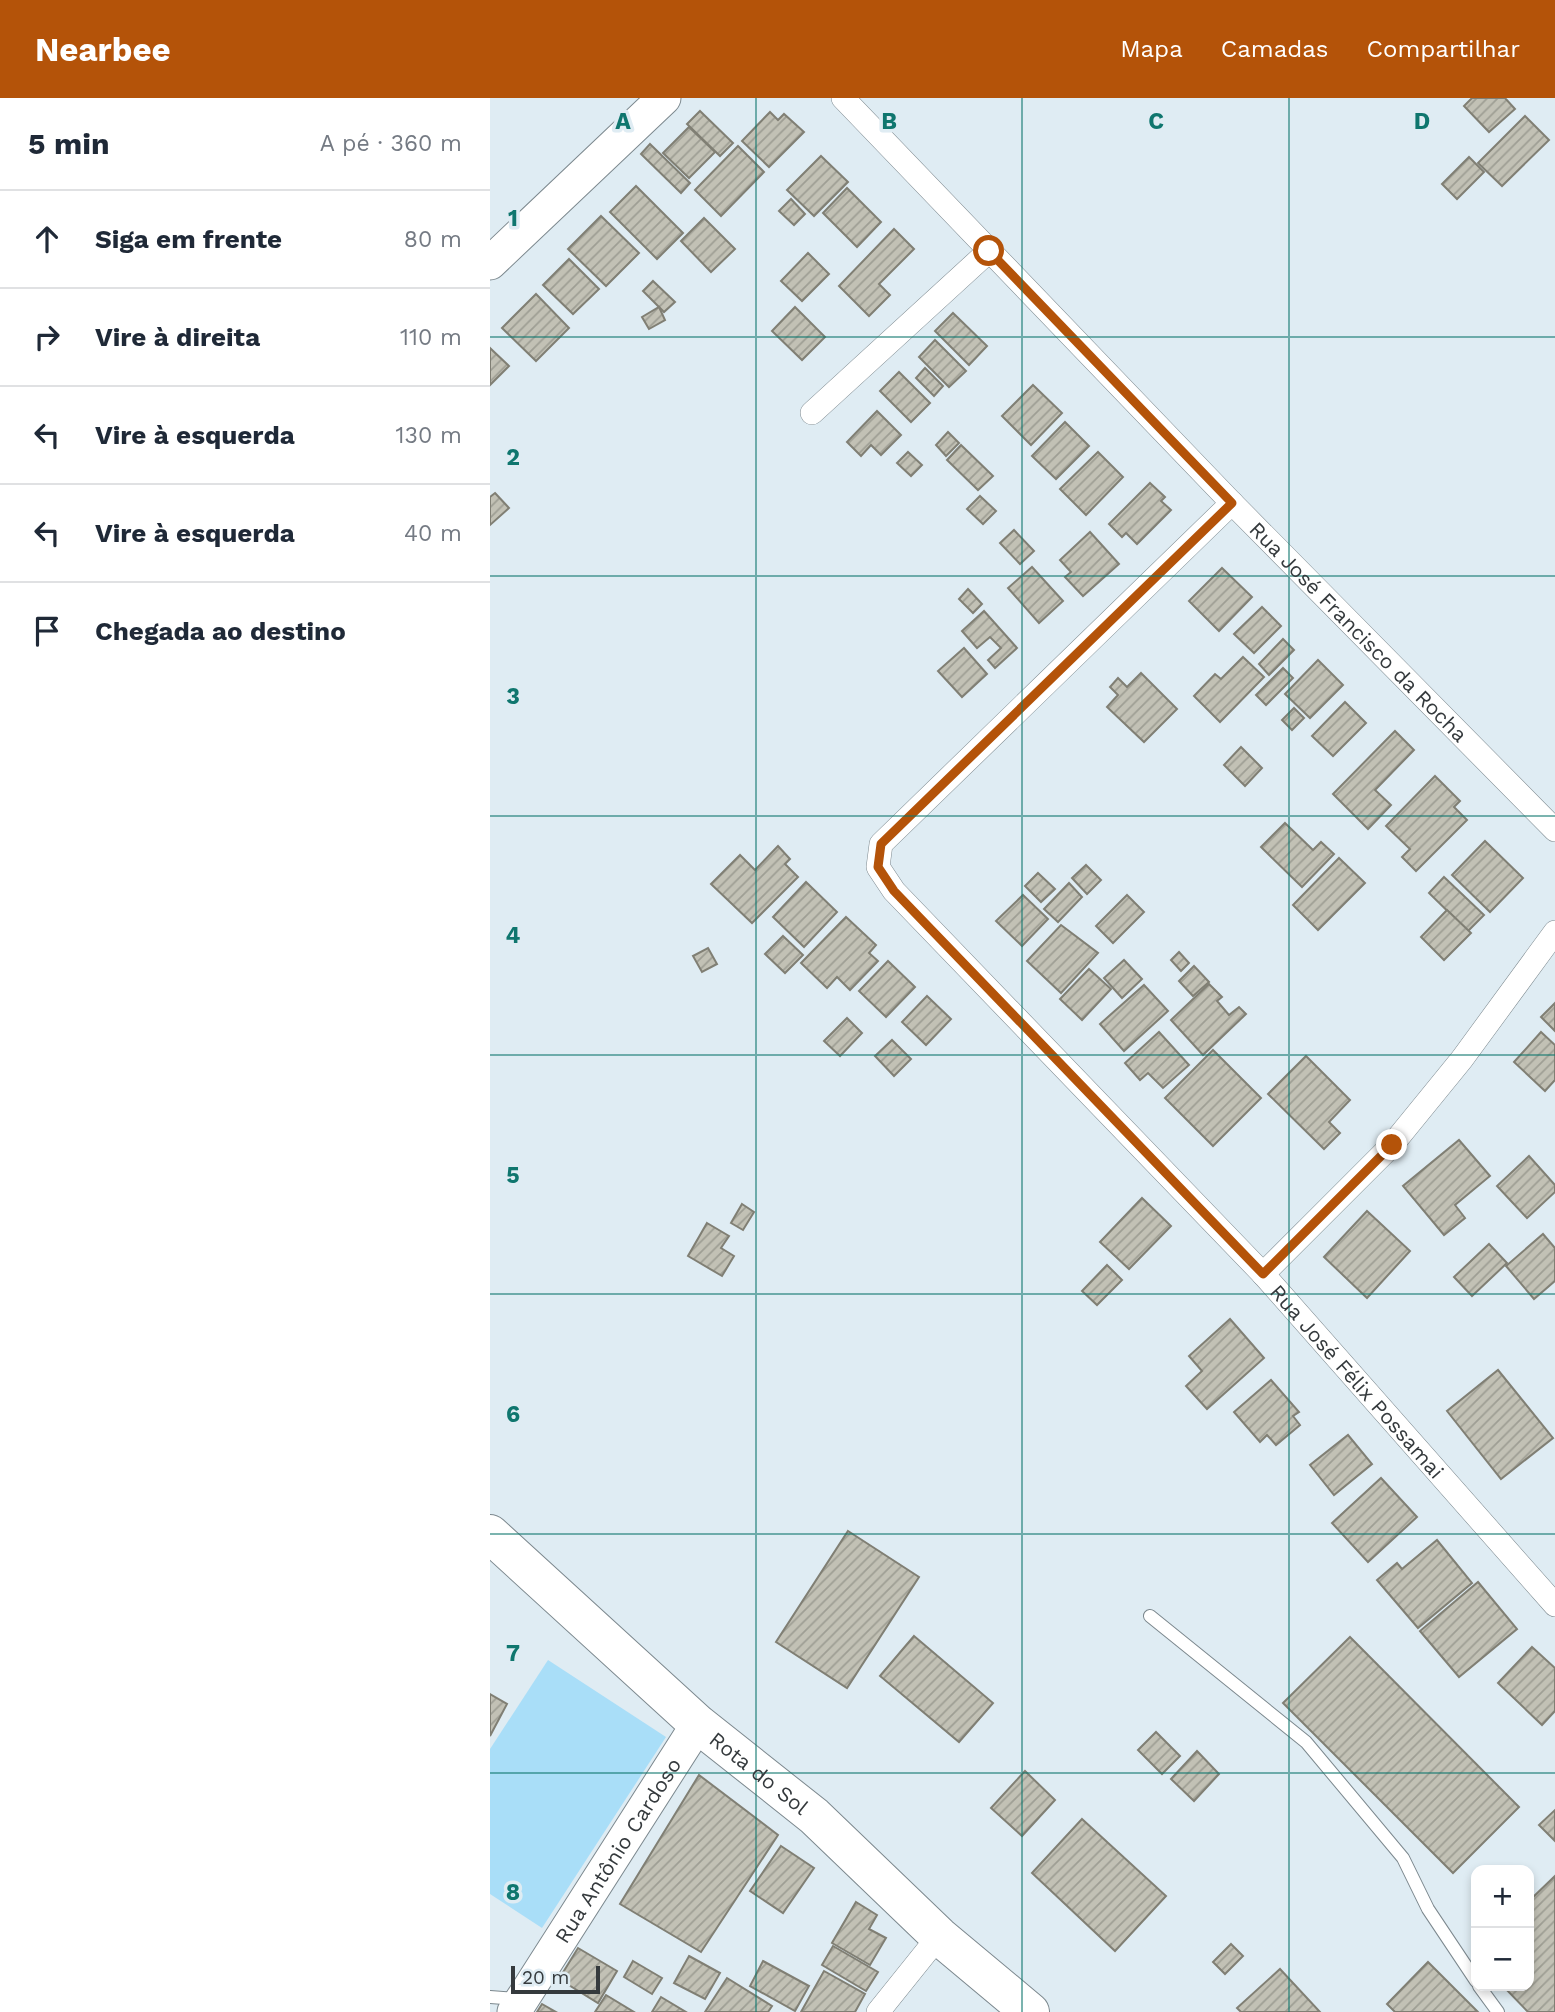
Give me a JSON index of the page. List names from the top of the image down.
{
  "streets": {
    "highway": ["Rota do Sol"],
    "street": ["Rua José Francisco da Rocha", "Rua José Félix Possamai", "Rua Antônio Cardoso"]
  },
  "crossings": [
    ["Rua José Francisco da Rocha", "Rua José Félix Possamai"],
    ["Rota do Sol", "Rua Antônio Cardoso"]
  ],
  "scale_bar": "20 m",
  "page": {
    "header": "Nearbee",
    "nav": ["Mapa", "Camadas", "Compartilhar"],
    "heading": ["5 min", "A pé · 360 m"],
    "list": [
      ["Siga em frente", "80 m"],
      ["Vire à direita", "110 m"],
      ["Vire à esquerda", "130 m"],
      ["Vire à esquerda", "40 m"],
      "Chegada ao destino"
    ],
    "map_buttons": ["+", "−"],
    "scale": "20 m"
  },
  "grid": {
    "columns": [
      "A",
      "B",
      "C",
      "D"
    ],
    "rows": [
      "1",
      "2",
      "3",
      "4",
      "5",
      "6",
      "7",
      "8"
    ]
  }
}
